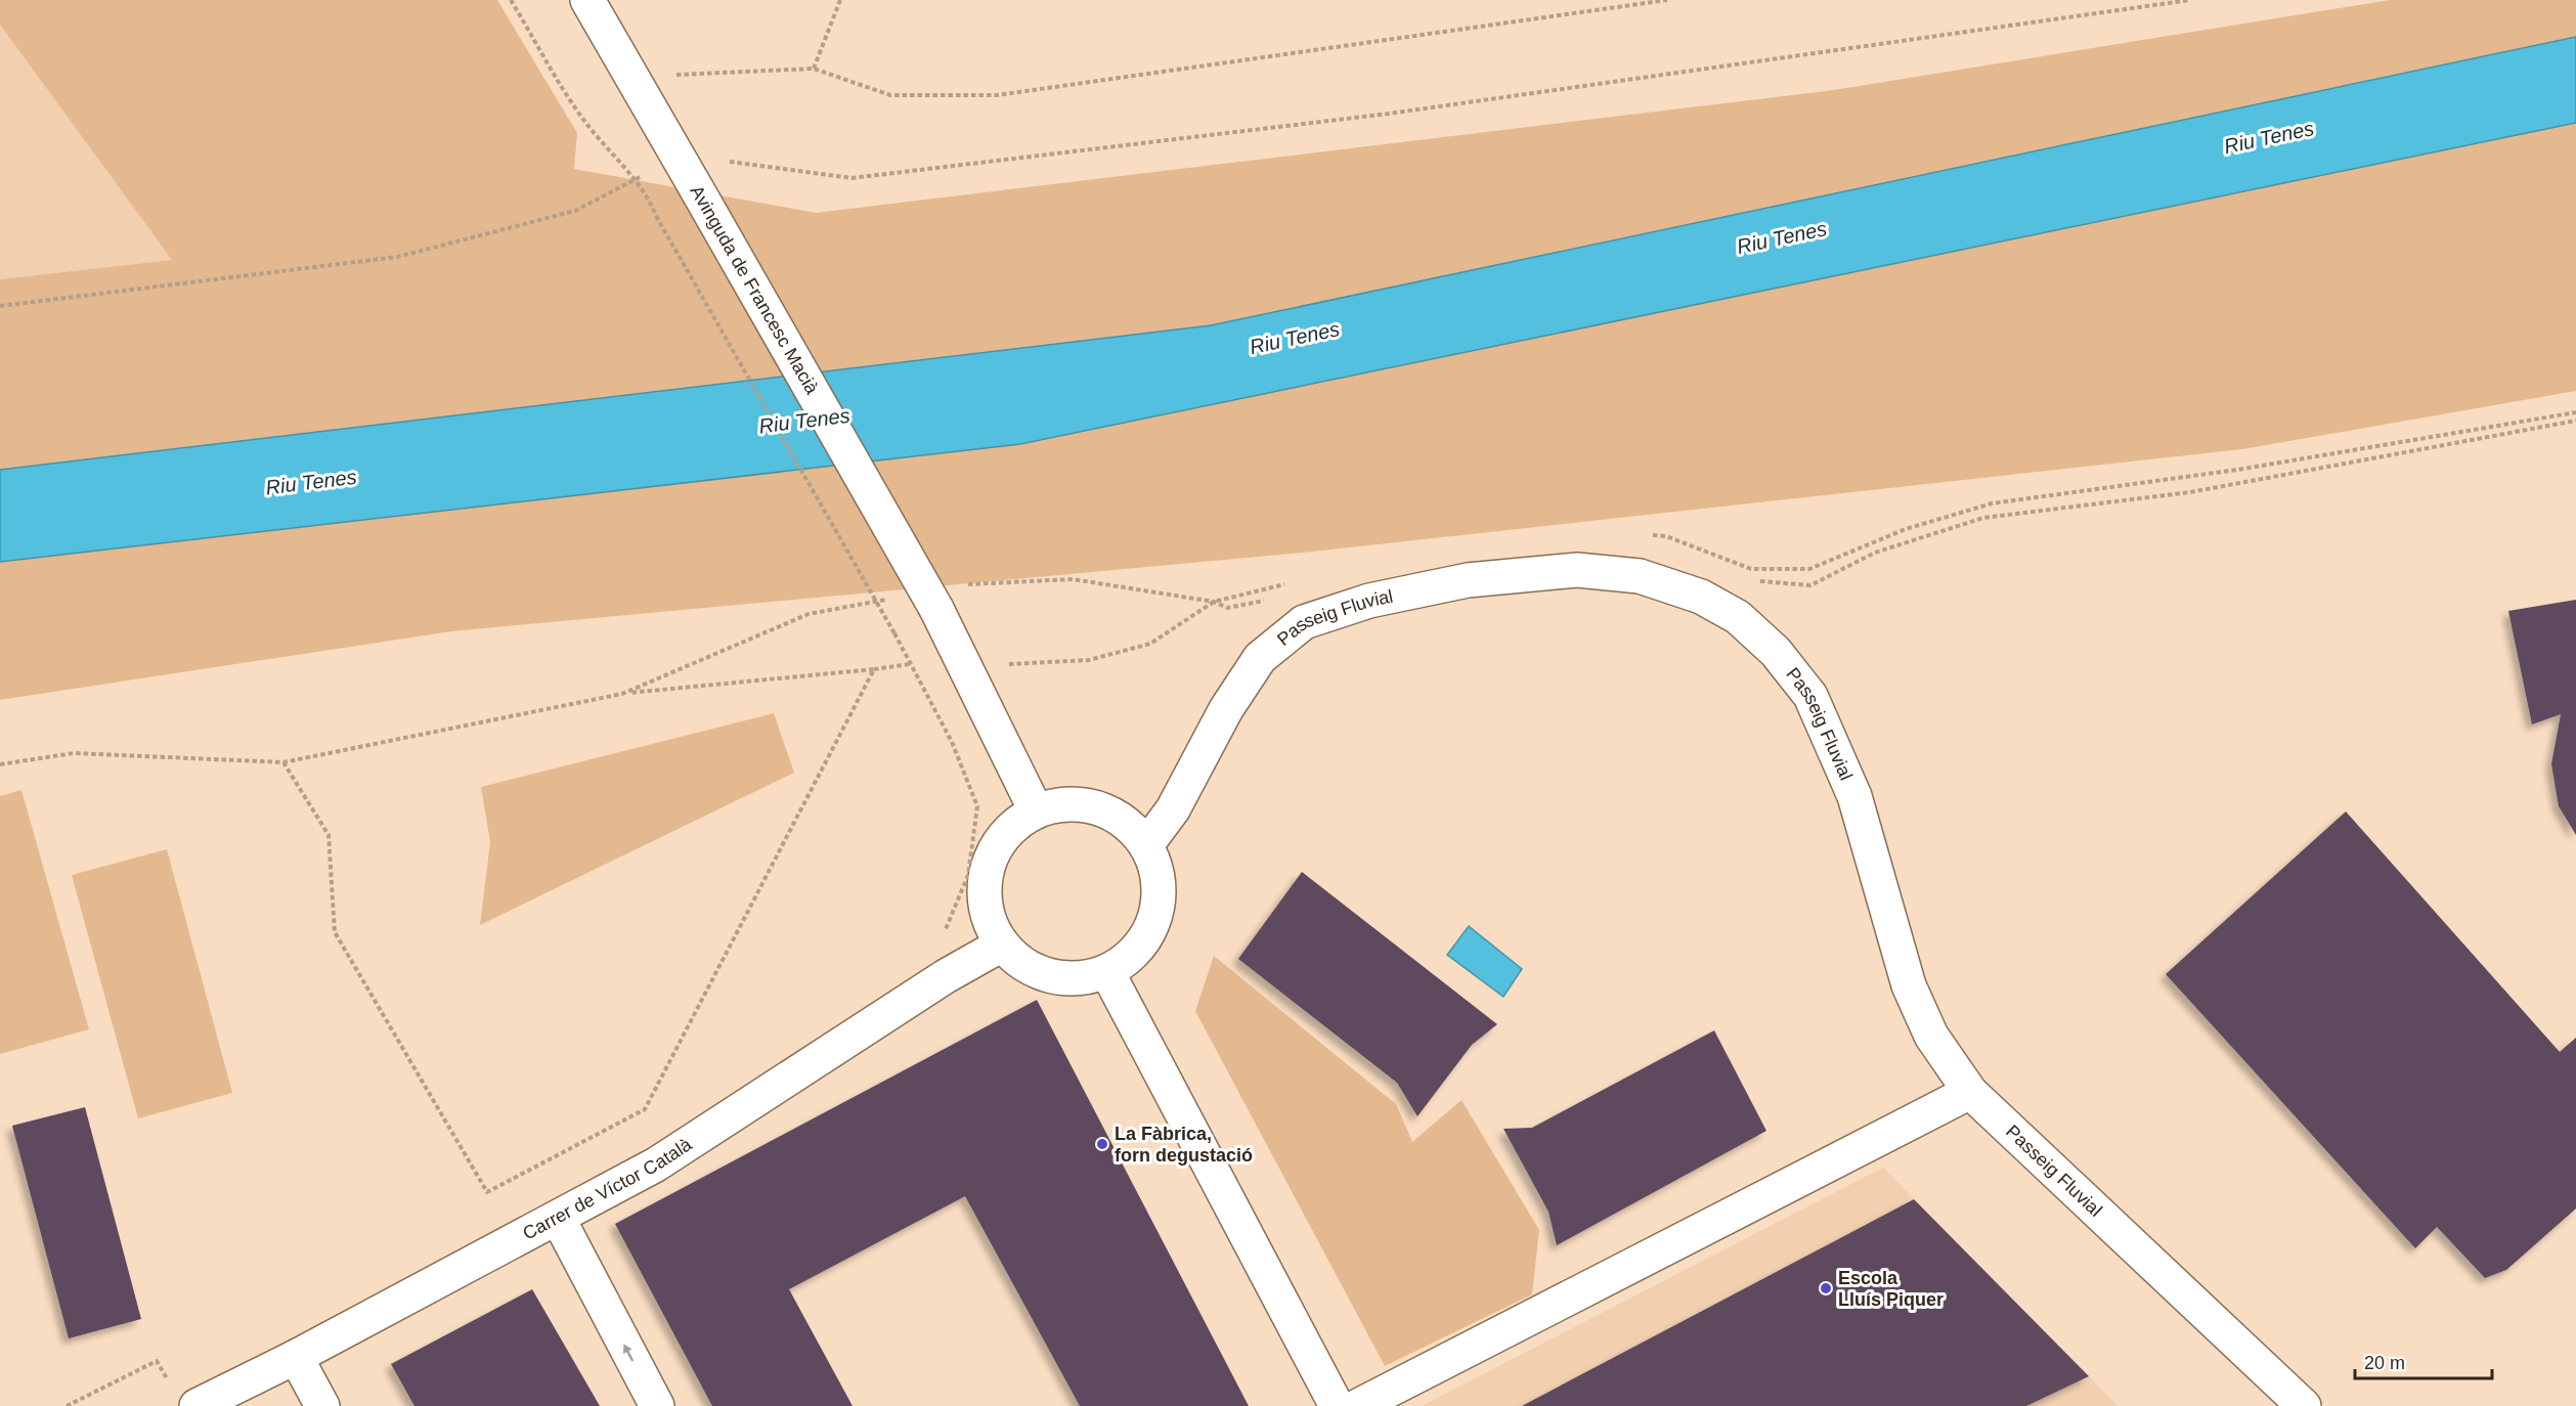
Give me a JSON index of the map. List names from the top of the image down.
{
  "streets": {
    "street": ["Avinguda de Francesc Macià", "Passeig Fluvial", "Carrer de Víctor Català"]
  },
  "crossings": [
    ["Avinguda de Francesc Macià", "Passeig Fluvial"],
    ["Avinguda de Francesc Macià", "Carrer de Víctor Català"],
    ["Passeig Fluvial", "Carrer de Víctor Català"]
  ],
  "water": ["Riu Tenes"],
  "places": ["La Fàbrica, forn degustació", "Escola Lluís Piquer"],
  "scale_bar": "20 m"
}
